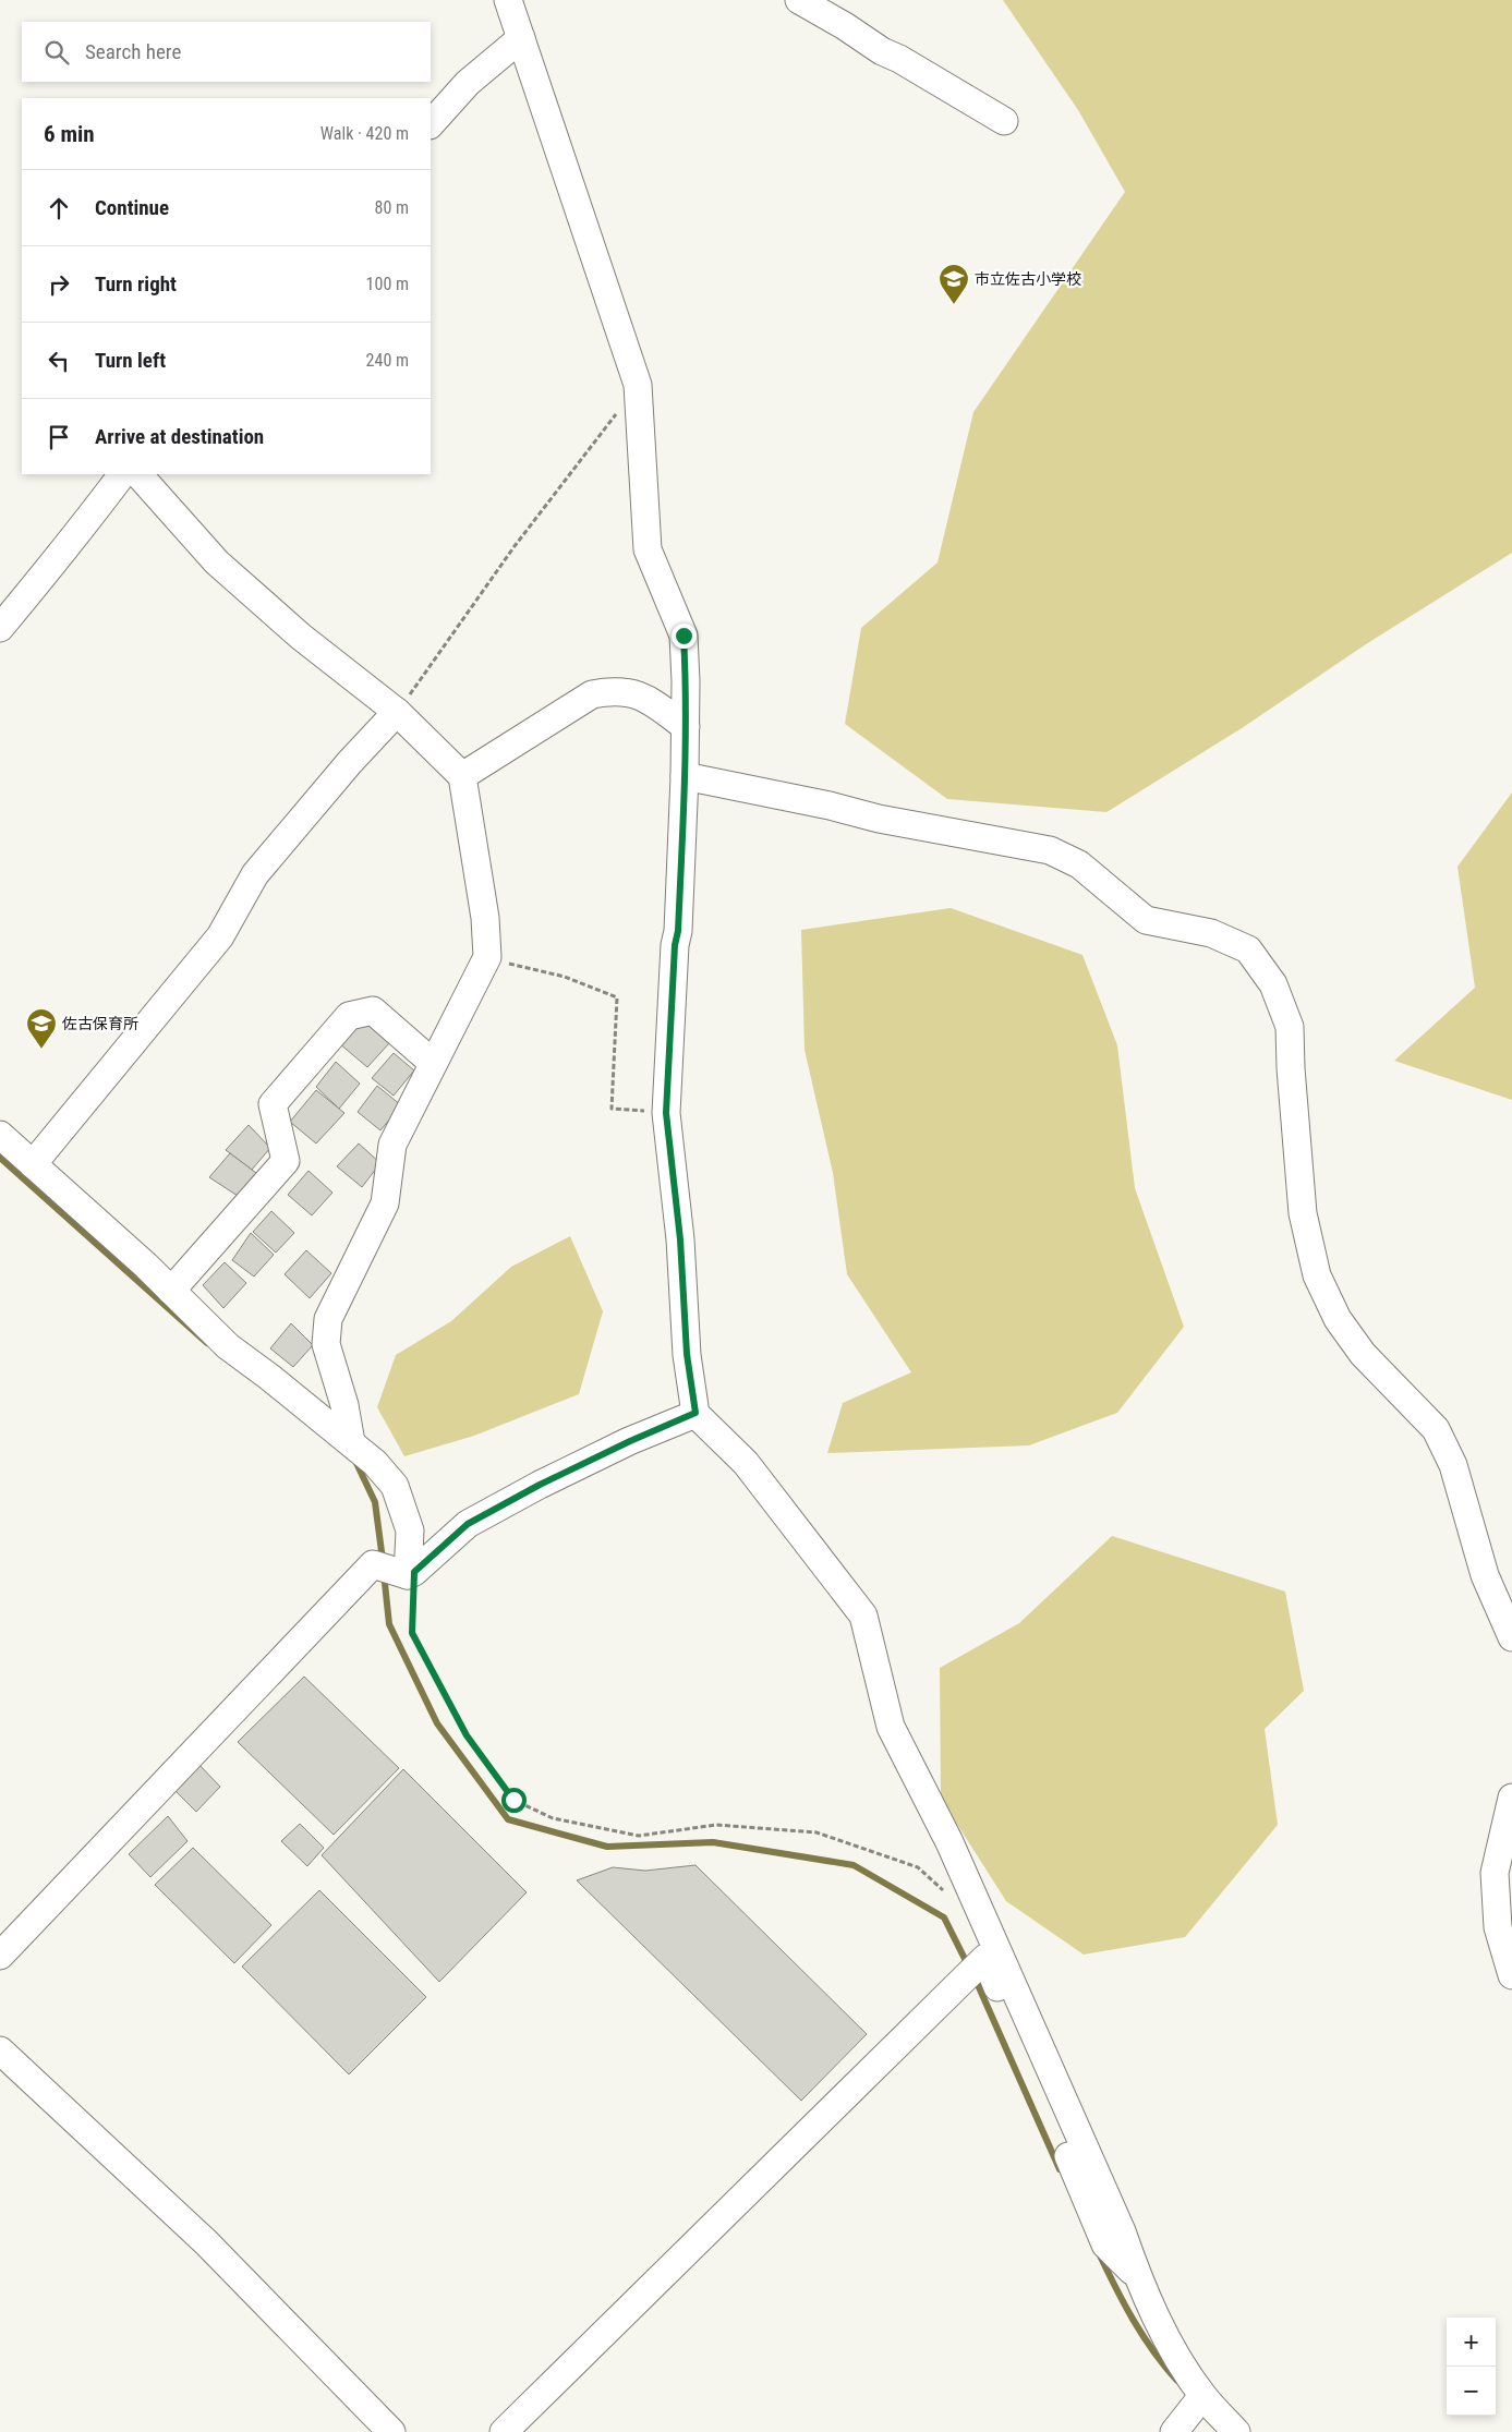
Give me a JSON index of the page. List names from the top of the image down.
{
  "places": {
    "school or university": ["市立佐古小学校", "佐古保育所"]
  },
  "page": {
    "search": "Search here",
    "heading": ["6 min", "Walk · 420 m"],
    "list": [
      ["Continue", "80 m"],
      ["Turn right", "100 m"],
      ["Turn left", "240 m"],
      "Arrive at destination"
    ],
    "map_buttons": ["+", "−"]
  }
}
